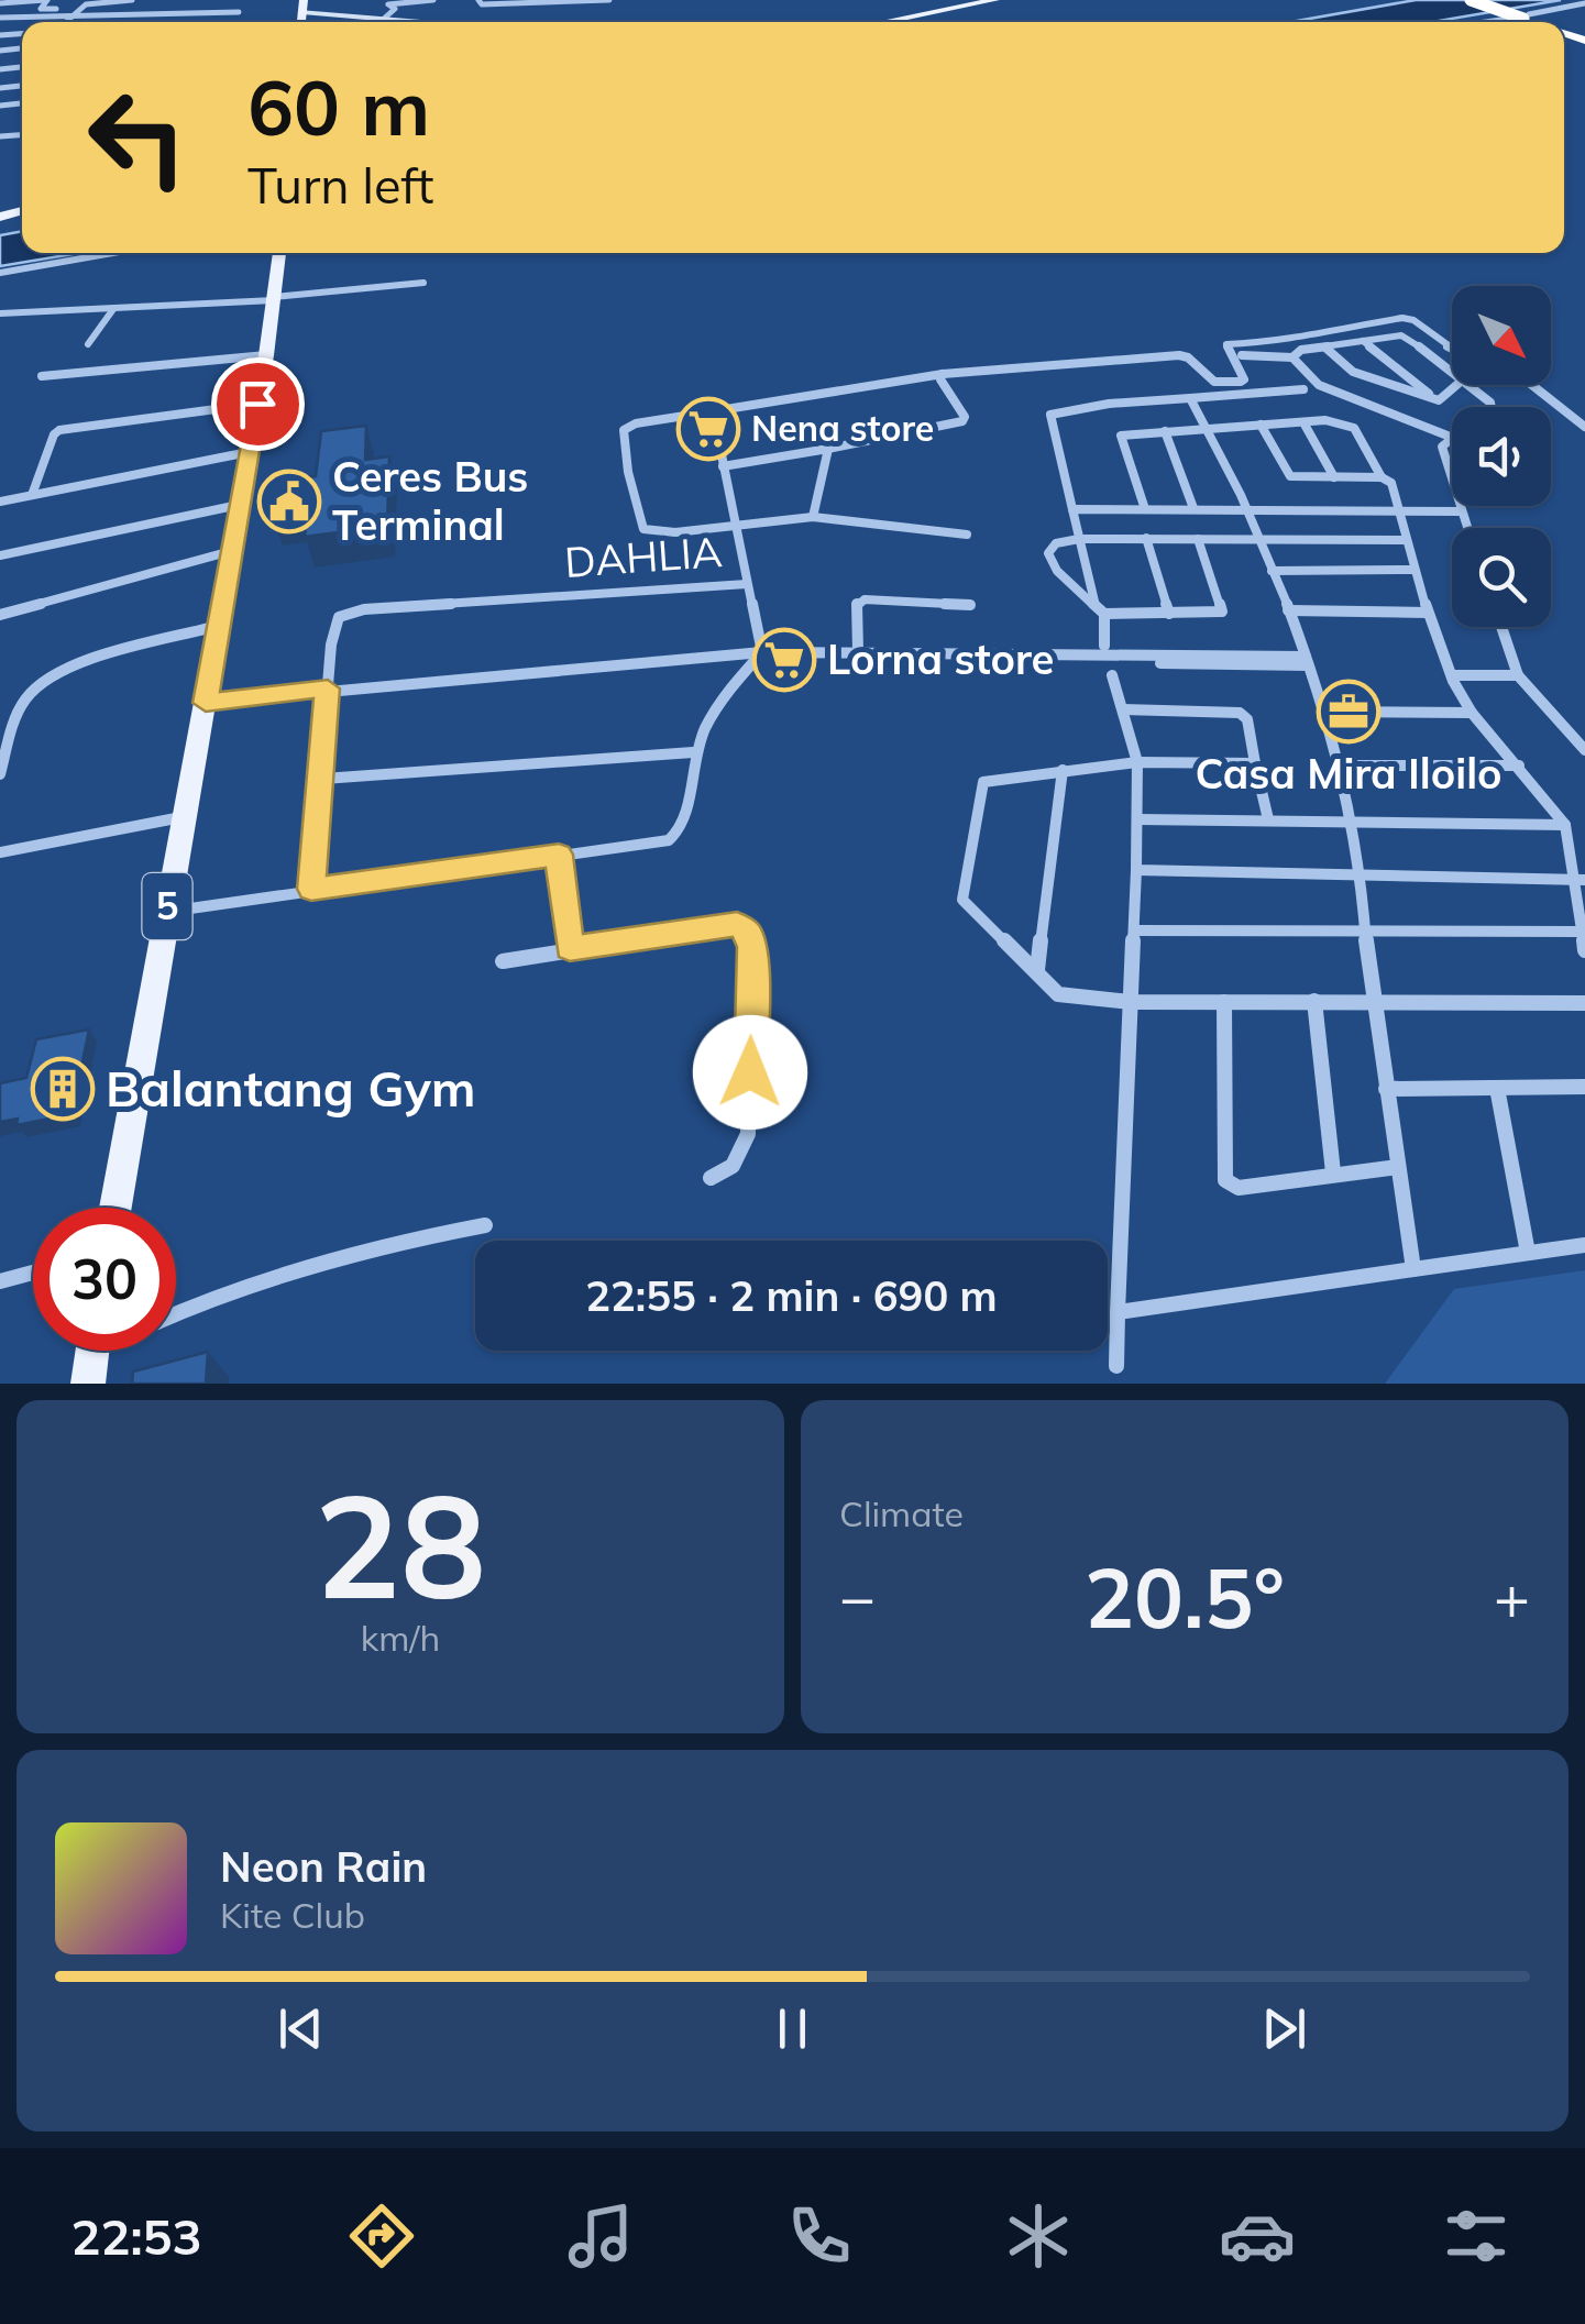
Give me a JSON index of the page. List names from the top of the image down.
{
  "streets": {
    "main road": ["5"],
    "street": ["DAHLIA"]
  },
  "places": {
    "supermarket": ["Nena store", "Lorna store"],
    "public building": ["Ceres Bus Terminal"],
    "office": ["Casa Mira Iloilo"],
    "building": ["Balantang Gym"]
  },
  "north": "bottom right",
  "page": {
    "turn": ["60 m", "Turn left"],
    "limit": "30",
    "trip": "22:55 · 2 min · 690 m",
    "tile": [
      ["28", "km/h"],
      "Climate"
    ],
    "heat": ["−", "20.5°", "+"],
    "song": ["Neon Rain", "Kite Club"],
    "tabs": "22:53"
  }
}
